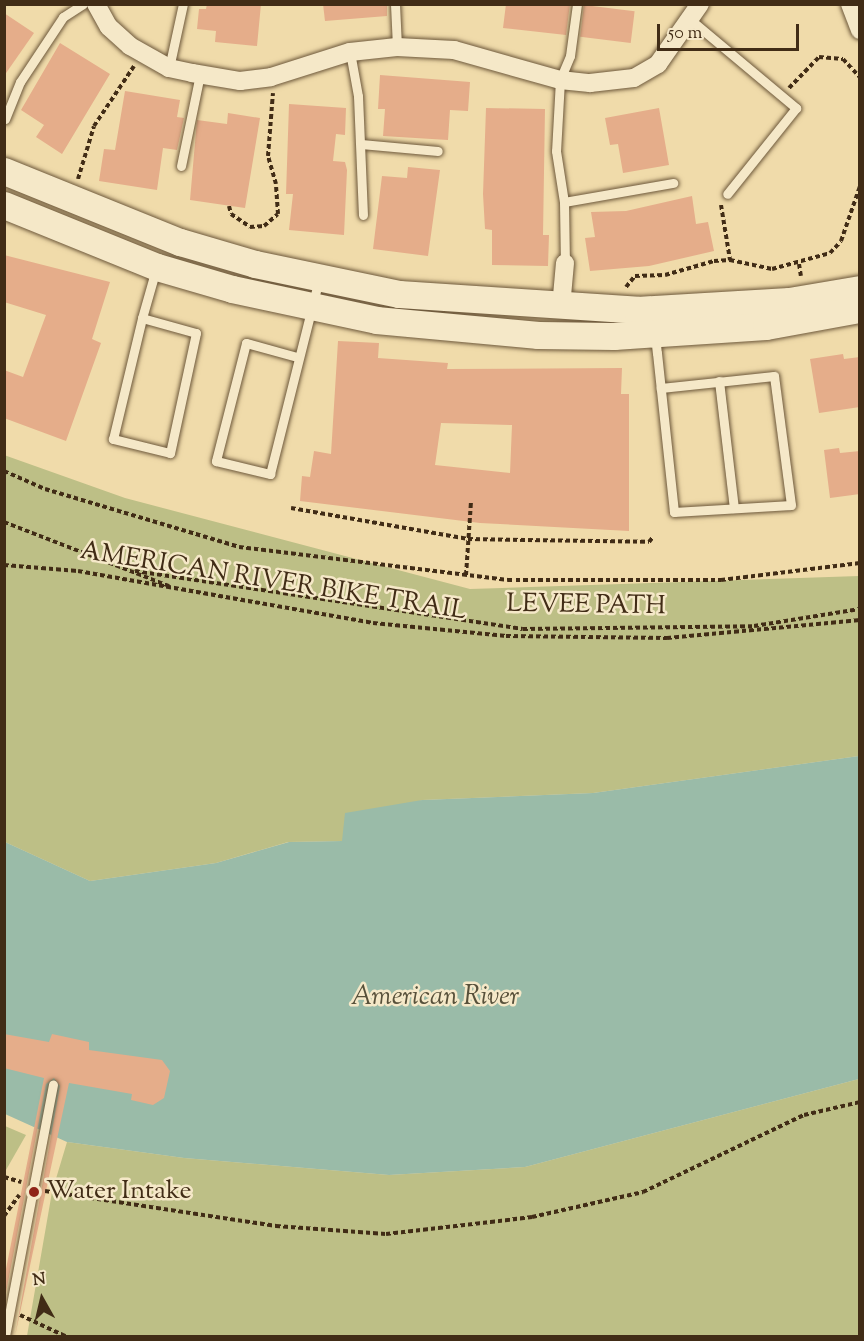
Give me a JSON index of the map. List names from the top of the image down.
{
  "streets": {
    "path": ["AMERICAN RIVER BIKE TRAIL", "LEVEE PATH"]
  },
  "crossings": [
    ["AMERICAN RIVER BIKE TRAIL", "LEVEE PATH"]
  ],
  "water": ["American River"],
  "places": ["Water Intake"],
  "scale_bar": "50 m",
  "north": "top"
}
